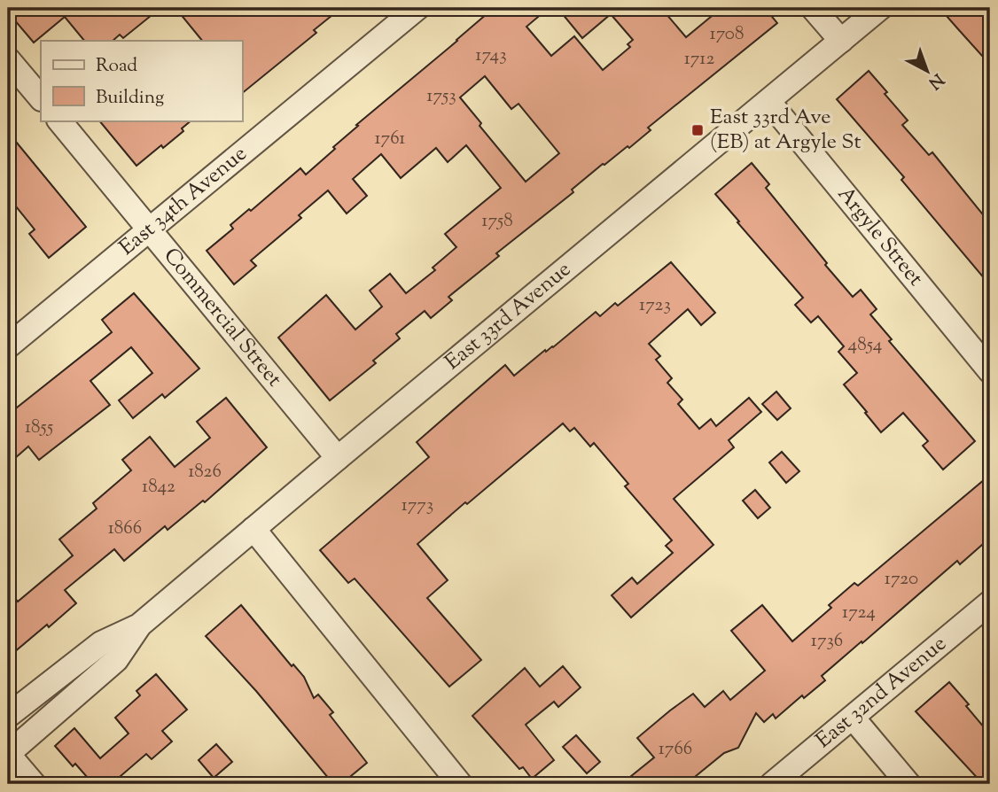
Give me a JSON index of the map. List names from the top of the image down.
{
  "streets": {
    "street": [
      "East 34th Avenue",
      "Argyle Street",
      "East 33rd Avenue",
      "Commercial Street",
      "East 32nd Avenue"
    ]
  },
  "crossings": [
    ["East 34th Avenue", "Commercial Street"],
    ["Argyle Street", "East 33rd Avenue"],
    ["East 33rd Avenue", "Commercial Street"]
  ],
  "places": {
    "transit": ["East 33rd Ave (EB) at Argyle St"]
  },
  "house_numbers": [
    "1708",
    "1743",
    "1712",
    "1753",
    "1761",
    "1758",
    "1723",
    "4854",
    "1855",
    "1826",
    "1842",
    "1773",
    "1866",
    "1720",
    "1724",
    "1736",
    "1766"
  ],
  "legend": ["Road", "Building"],
  "north": "bottom right"
}
